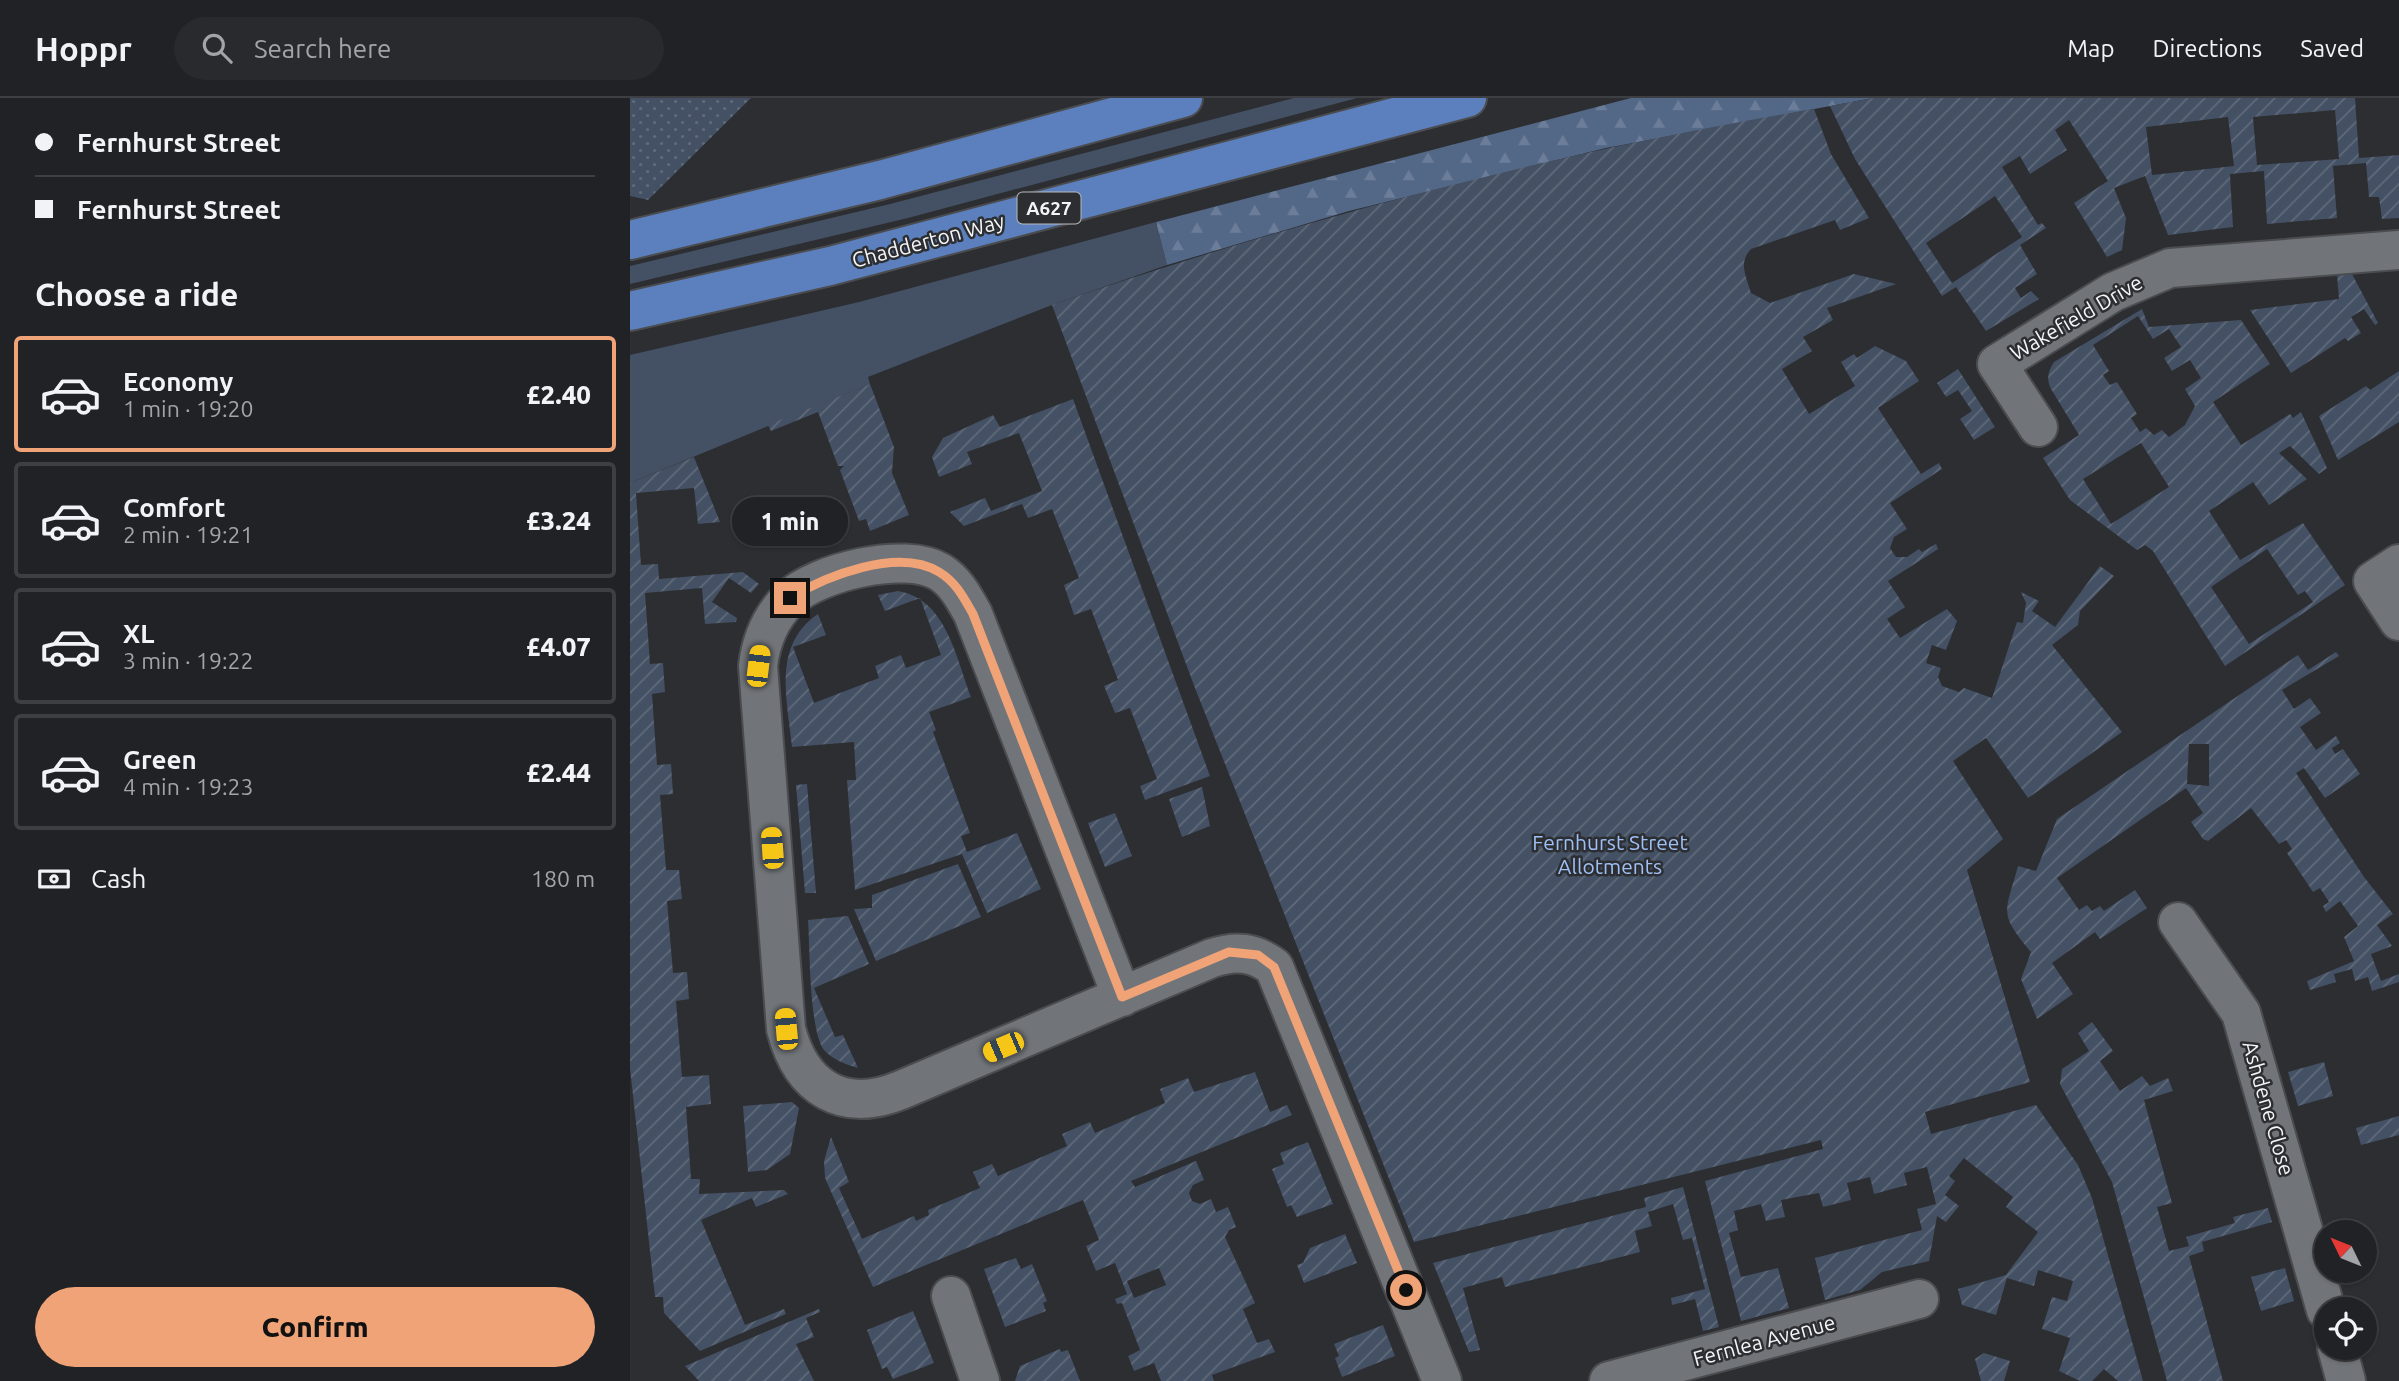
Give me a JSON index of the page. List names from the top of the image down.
{
  "streets": {
    "highway": ["A627", "Chadderton Way"],
    "street": ["Wakefield Drive", "Ashdene Close", "Fernlea Avenue"]
  },
  "parks": ["Fernhurst Street Allotments"],
  "north": "top left",
  "page": {
    "header": "Hoppr",
    "search": "Search here",
    "nav": ["Map", "Directions", "Saved"],
    "banner": ["Fernhurst Street", "Fernhurst Street"],
    "heading": "Choose a ride",
    "list": [
      {
        "name": "Economy",
        "note": "1 min · 19:20",
        "value": "£2.40"
      },
      {
        "name": "Comfort",
        "note": "2 min · 19:21",
        "value": "£3.24"
      },
      {
        "name": "XL",
        "note": "3 min · 19:22",
        "value": "£4.07"
      },
      {
        "name": "Green",
        "note": "4 min · 19:23",
        "value": "£2.44"
      }
    ],
    "bubble": "1 min",
    "pay": ["Cash", "180 m"],
    "buttons": "Confirm"
  }
}
